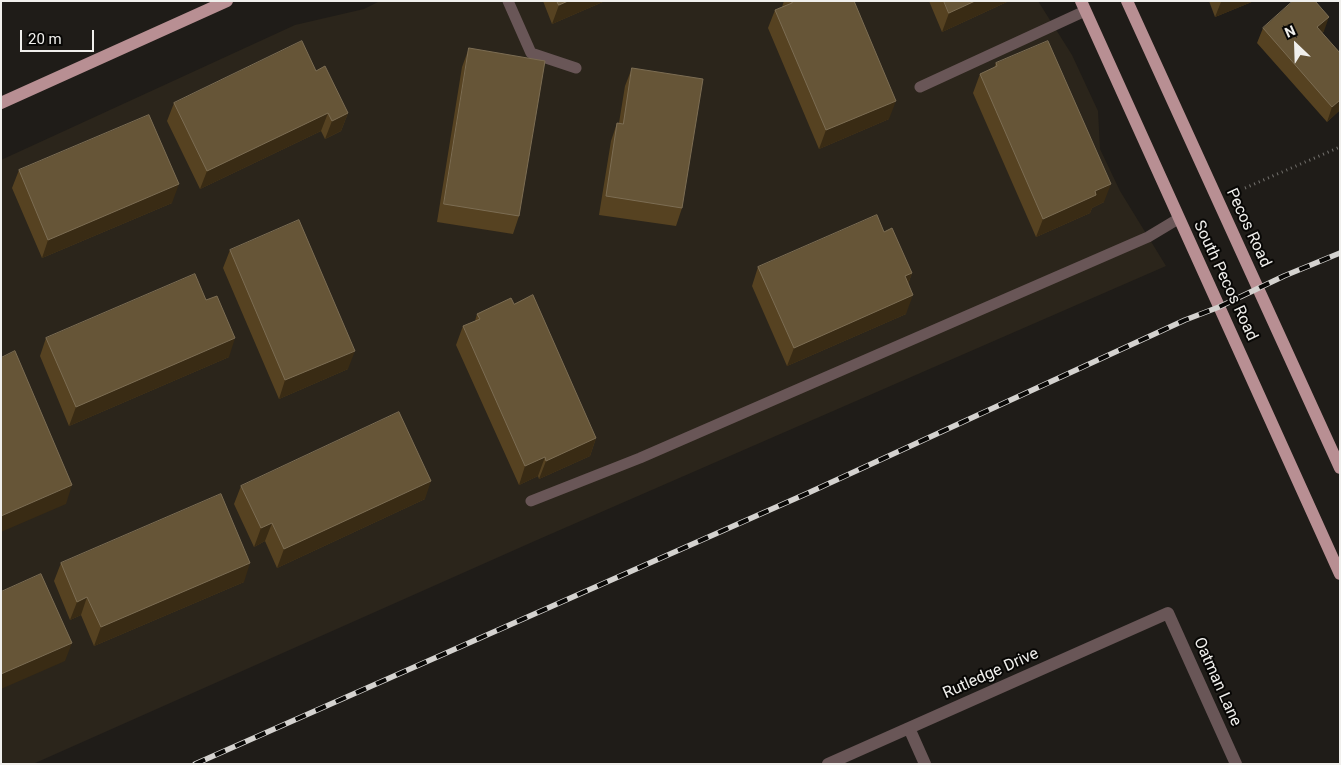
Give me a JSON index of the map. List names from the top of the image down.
{
  "streets": {
    "main road": ["Pecos Road", "South Pecos Road"],
    "street": ["Rutledge Drive", "Oatman Lane"]
  },
  "crossings": [
    ["Rutledge Drive", "Oatman Lane"]
  ],
  "scale_bar": "20 m",
  "north": "top left"
}
